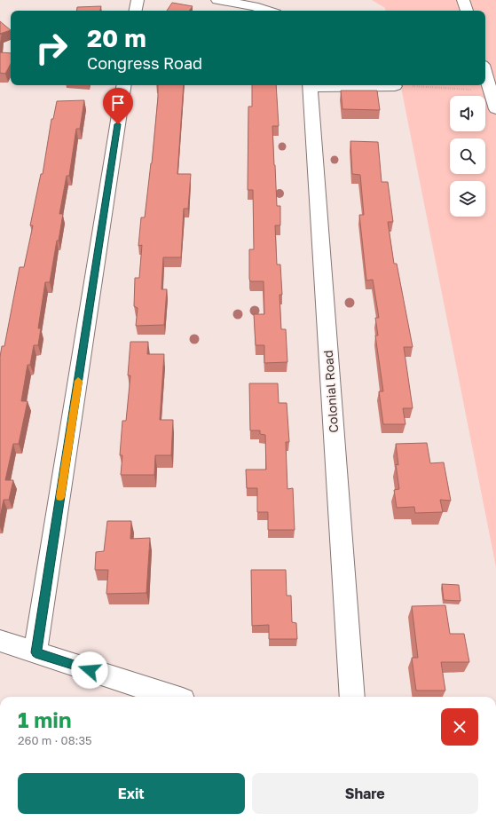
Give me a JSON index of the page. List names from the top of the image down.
{
  "streets": {
    "street": ["Colonial Road"]
  },
  "page": {
    "turn": ["20 m", "Congress Road"],
    "heading": ["1 min", "260 m · 08:35"],
    "buttons": ["Exit", "Share"]
  }
}
